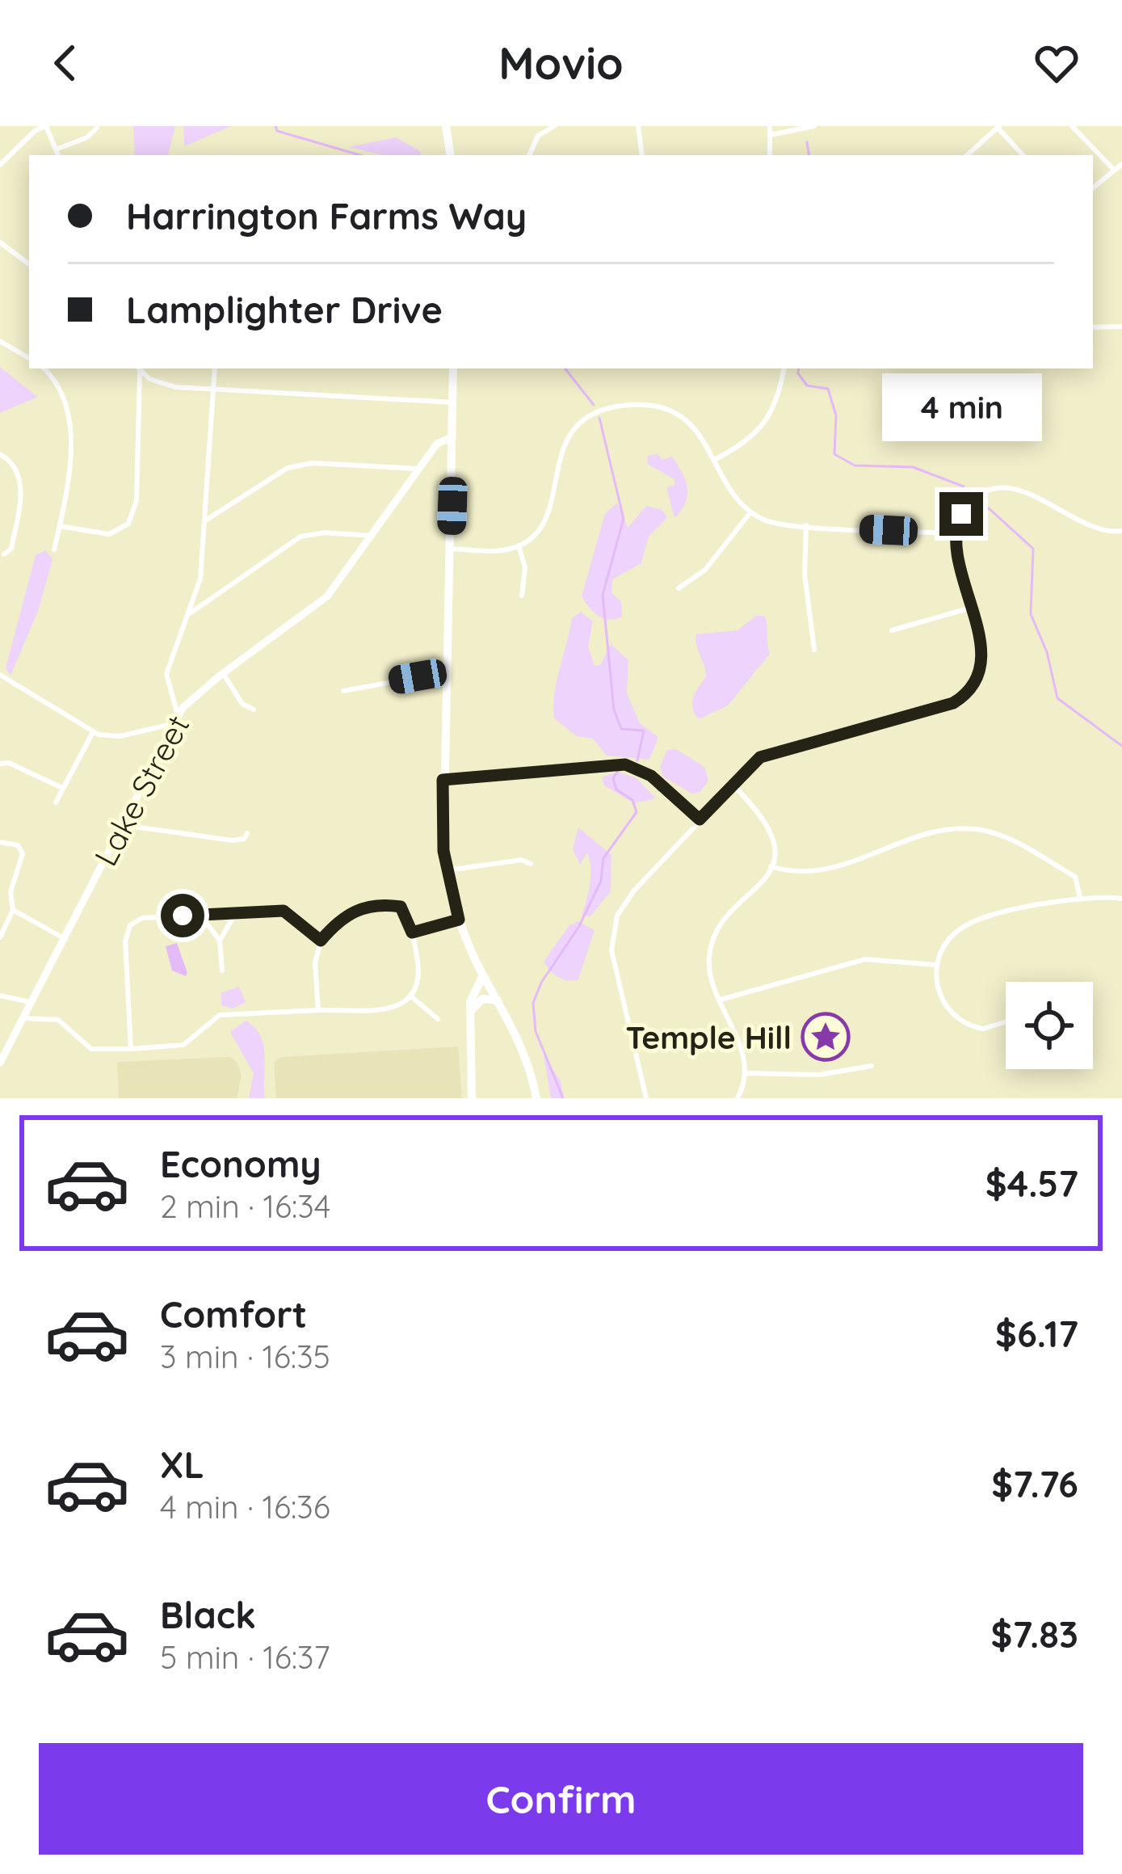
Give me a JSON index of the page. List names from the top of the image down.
{
  "streets": {
    "street": ["Lake Street"]
  },
  "places": {
    "place": ["Temple Hill"]
  },
  "page": {
    "header": "Movio",
    "banner": ["Harrington Farms Way", "Lamplighter Drive"],
    "bubble": "4 min",
    "list": [
      {
        "name": "Economy",
        "note": "2 min · 16:34",
        "value": "$4.57"
      },
      {
        "name": "Comfort",
        "note": "3 min · 16:35",
        "value": "$6.17"
      },
      {
        "name": "XL",
        "note": "4 min · 16:36",
        "value": "$7.76"
      },
      {
        "name": "Black",
        "note": "5 min · 16:37",
        "value": "$7.83"
      }
    ],
    "buttons": "Confirm"
  }
}
